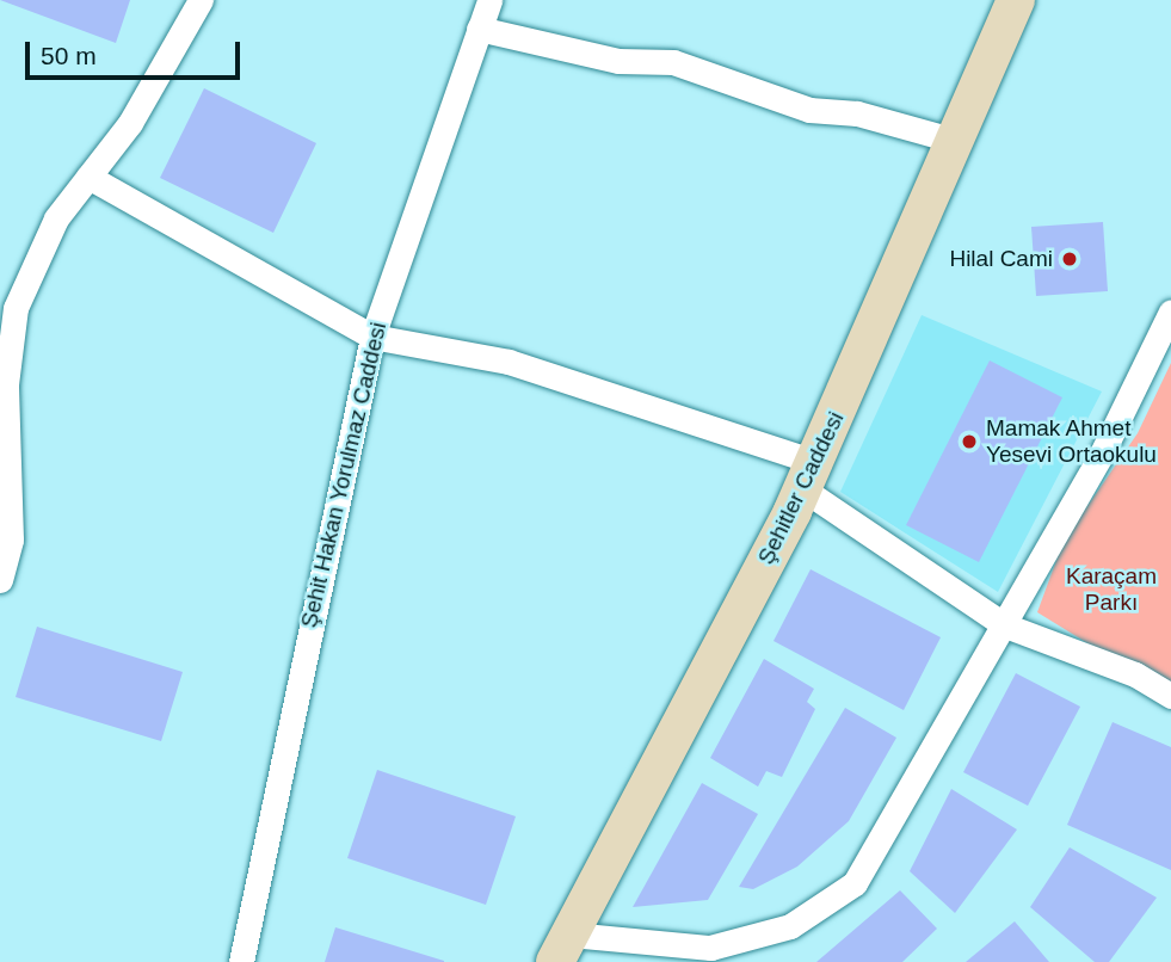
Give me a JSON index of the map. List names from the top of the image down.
{
  "streets": {
    "street": ["Şehit Hakan Yorulmaz Caddesi", "Şehitler Caddesi"]
  },
  "parks": ["Karaçam Parkı"],
  "places": ["Hilal Cami", "Mamak Ahmet Yesevi Ortaokulu"],
  "scale_bar": "50 m"
}
